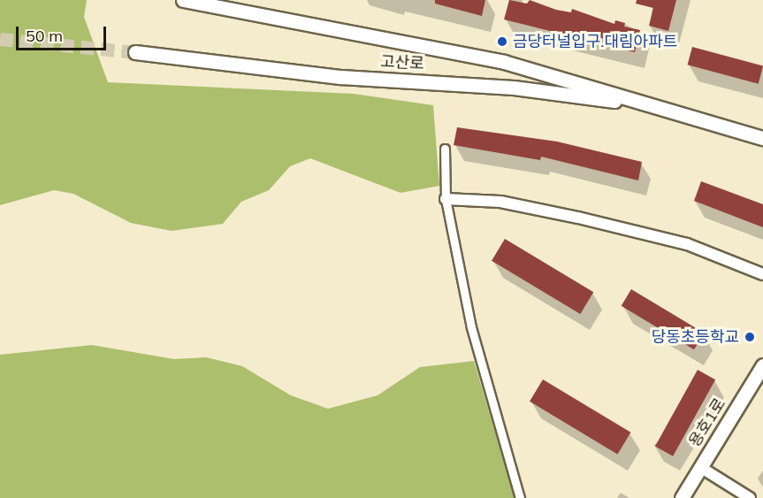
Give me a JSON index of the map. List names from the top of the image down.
{
  "streets": {
    "street": ["고산로", "용호1로"]
  },
  "places": ["금당터널입구.대림아파트", "당동초등학교"],
  "scale_bar": "50 m"
}
